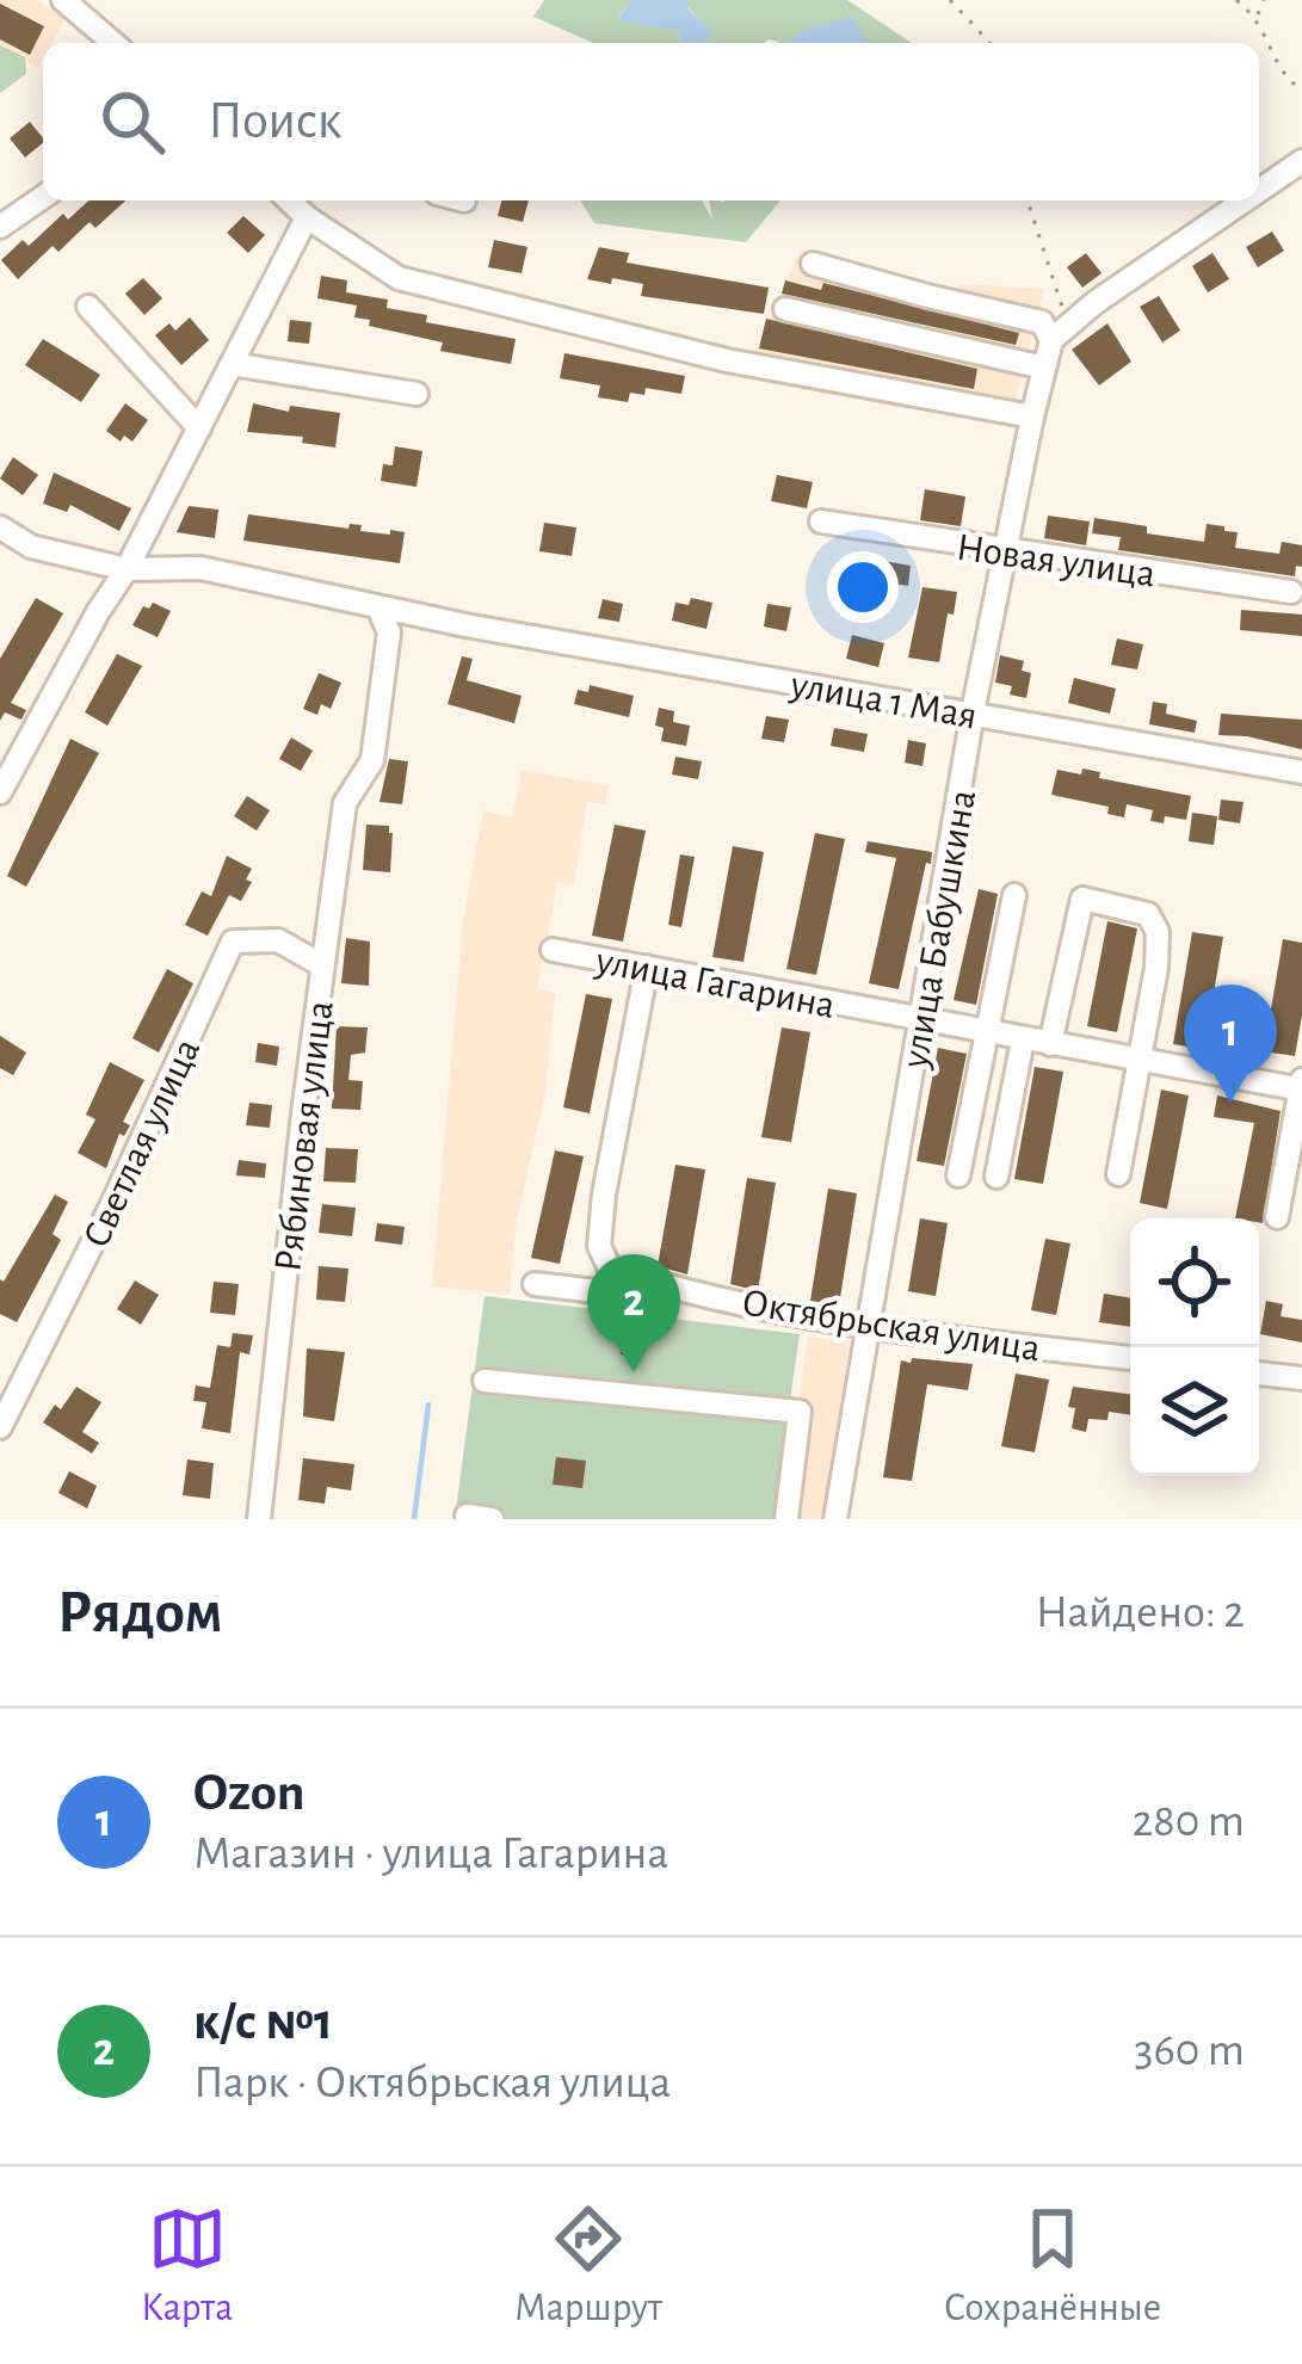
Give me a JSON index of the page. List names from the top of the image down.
{
  "streets": {
    "street": [
      "Новая улица",
      "улица 1 Мая",
      "улица Бабушкина",
      "улица Гагарина",
      "Рябиновая улица",
      "Светлая улица",
      "Октябрьская улица"
    ]
  },
  "crossings": [
    ["Новая улица", "улица Бабушкина"],
    ["улица 1 Мая", "улица Бабушкина"],
    ["улица 1 Мая", "Рябиновая улица"],
    ["улица Бабушкина", "улица Гагарина"],
    ["улица Бабушкина", "Октябрьская улица"],
    ["улица Гагарина", "Октябрьская улица"],
    ["Рябиновая улица", "Светлая улица"]
  ],
  "page": {
    "search": "Поиск",
    "pins": ["1", "2"],
    "heading": ["Рядом", "Найдено: 2"],
    "list": [
      {
        "mark": "1",
        "name": "Ozon",
        "note": "Магазин · улица Гагарина",
        "value": "280 m"
      },
      {
        "mark": "2",
        "name": "к/с №1",
        "note": "Парк · Октябрьская улица",
        "value": "360 m"
      }
    ],
    "nav": ["Карта", "Маршрут", "Сохранённые"]
  }
}
